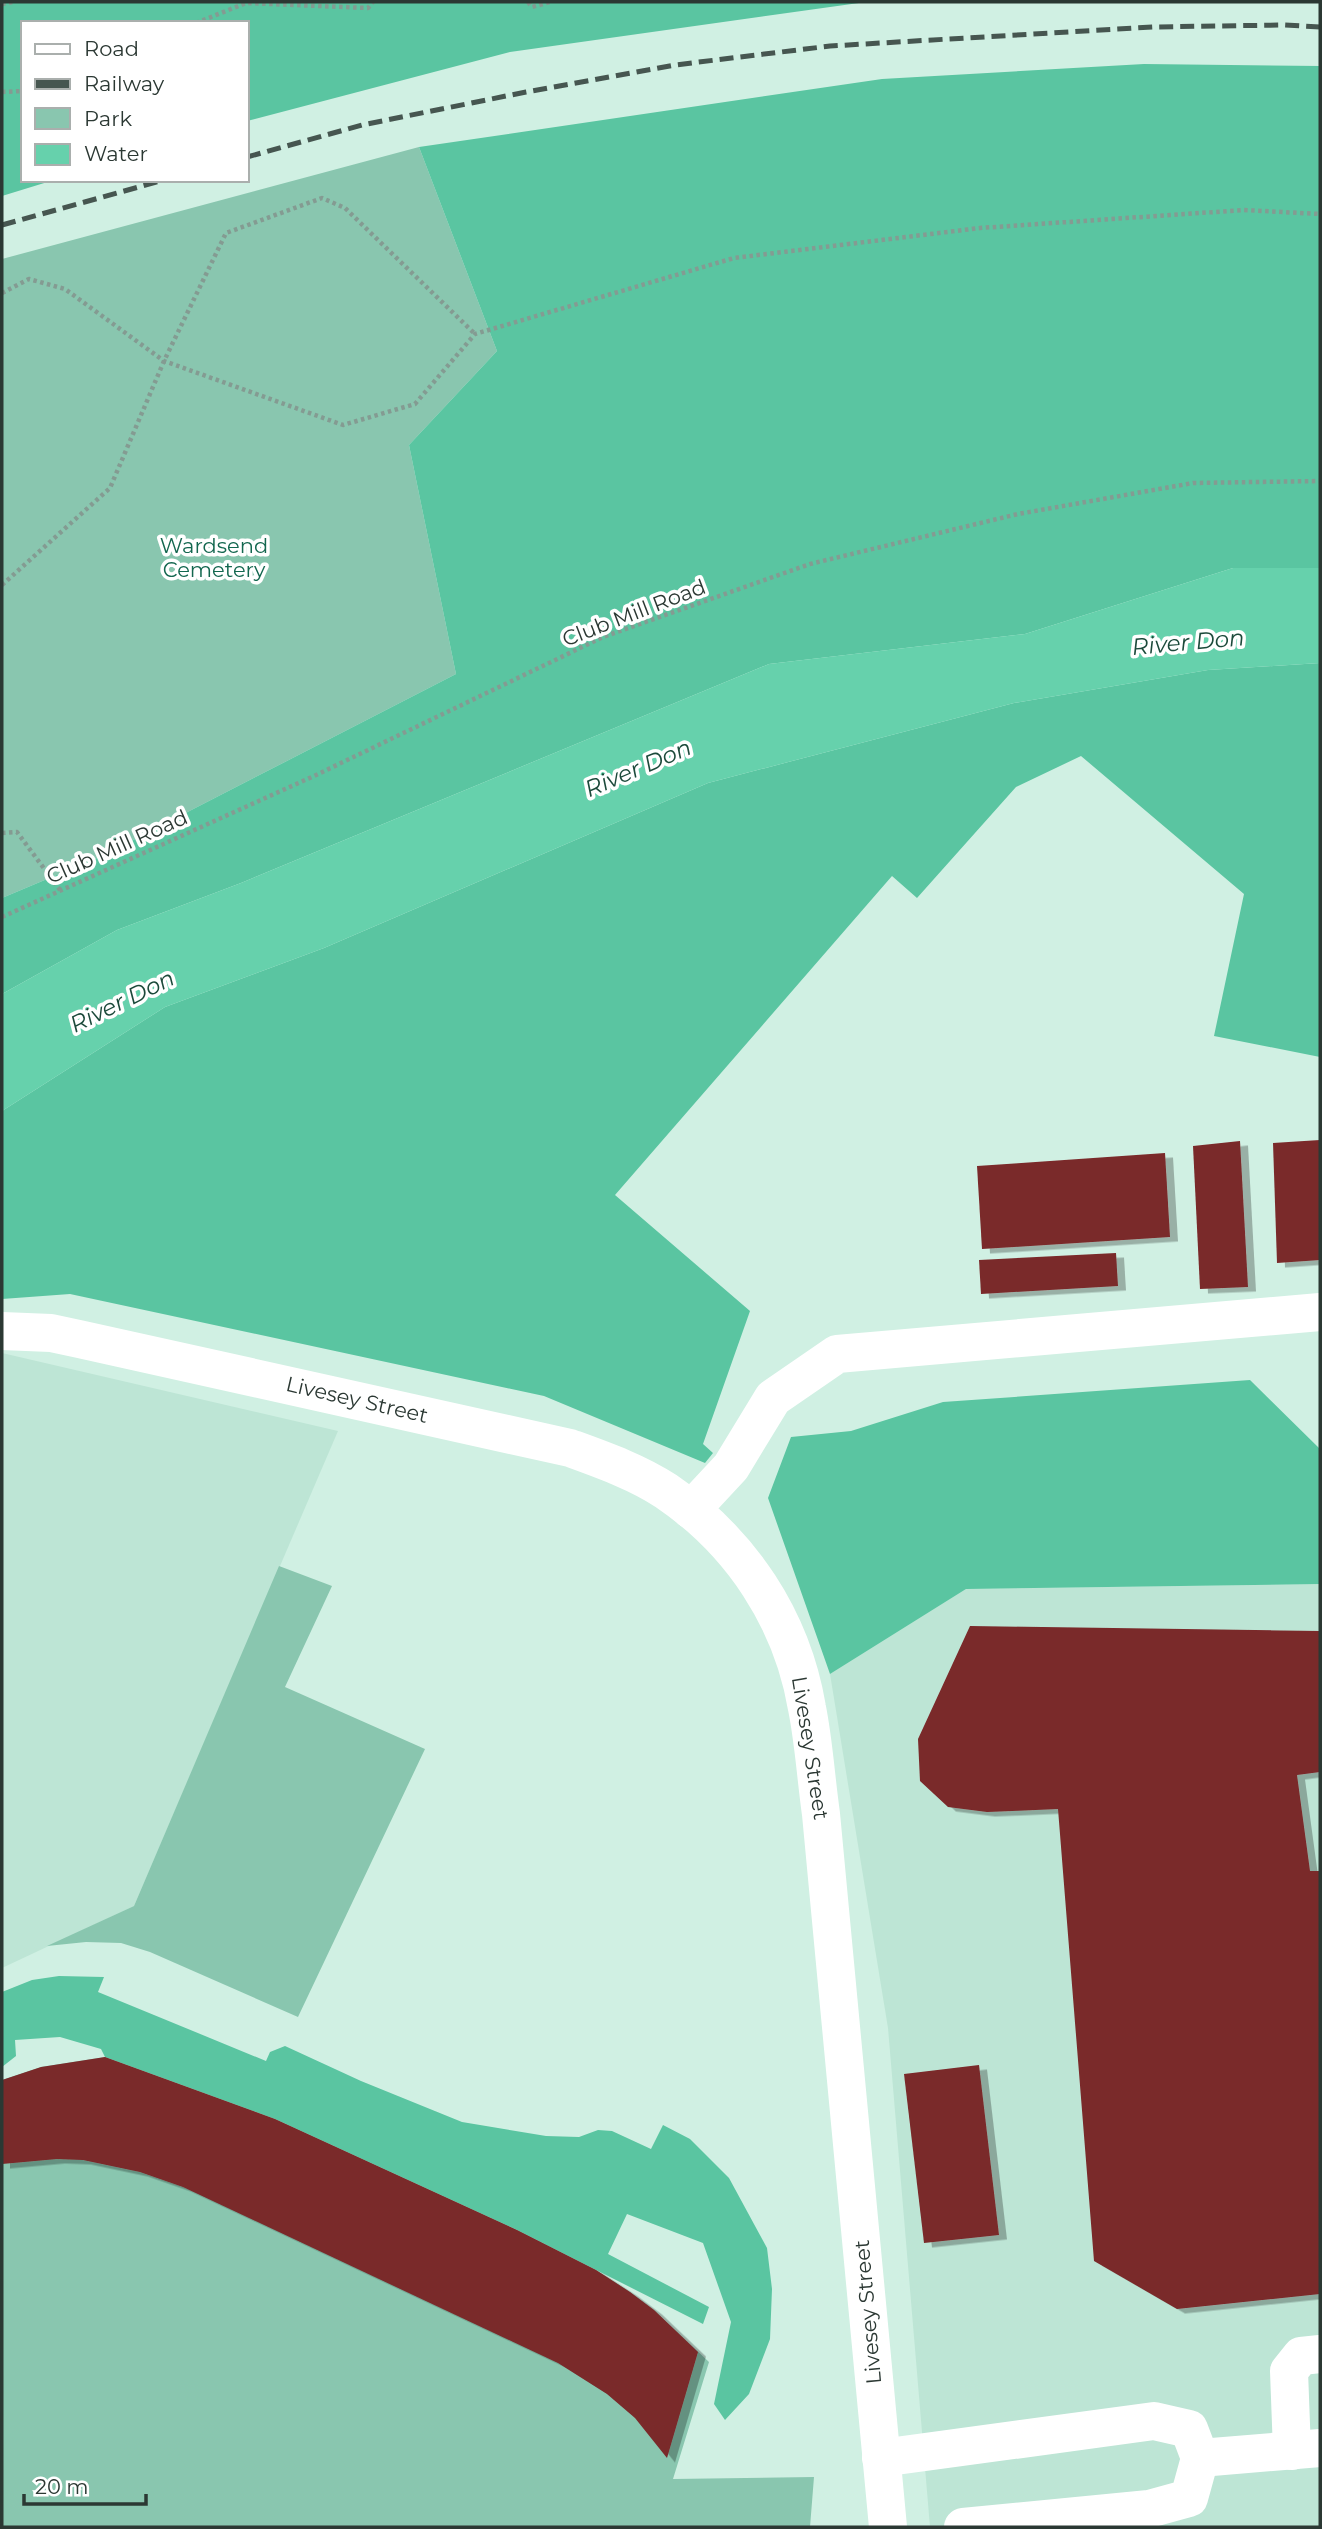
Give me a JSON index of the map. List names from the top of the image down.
{
  "streets": {
    "street": ["Livesey Street"],
    "path": ["Club Mill Road"]
  },
  "water": ["River Don"],
  "parks": ["Wardsend Cemetery"],
  "legend": [
    "Road",
    "Railway",
    "Park",
    "Water"
  ],
  "scale_bar": "20 m"
}
